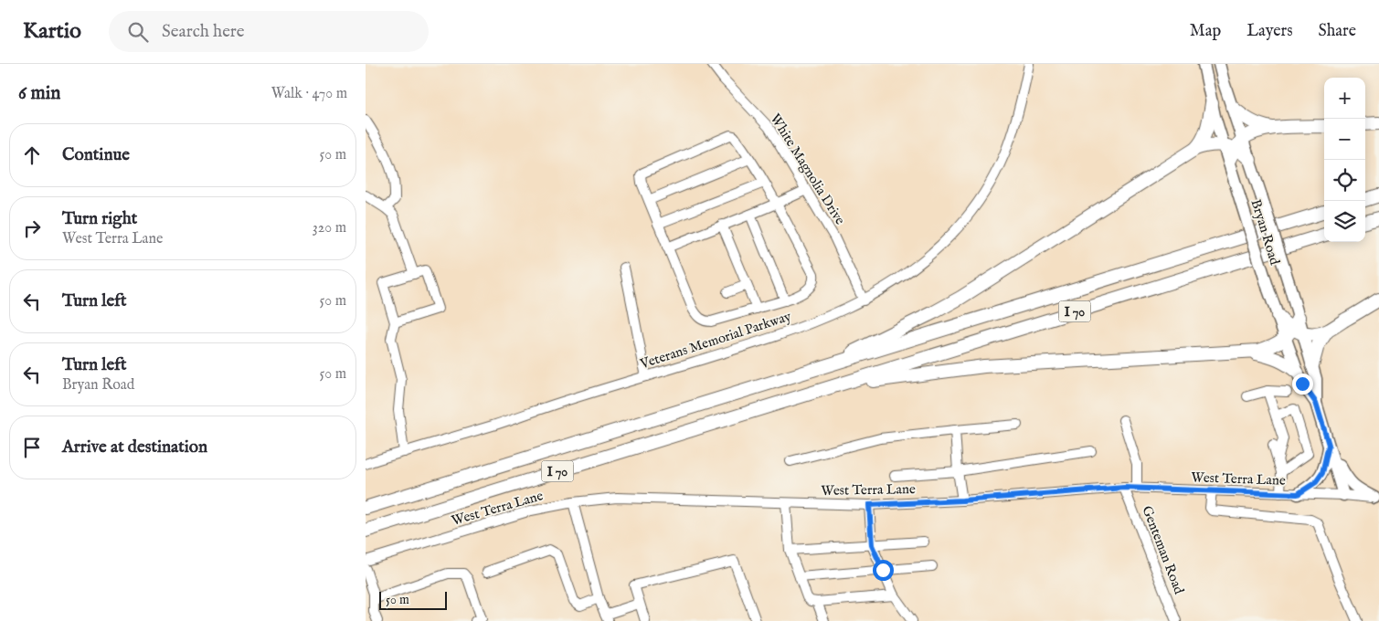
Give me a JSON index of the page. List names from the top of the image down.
{
  "streets": {
    "highway": ["I 70"],
    "main road": ["Bryan Road"],
    "street": [
      "White Magnolia Drive",
      "Veterans Memorial Parkway",
      "West Terra Lane",
      "Genteman Road"
    ]
  },
  "crossings": [
    ["White Magnolia Drive", "Veterans Memorial Parkway"],
    ["West Terra Lane", "Genteman Road"]
  ],
  "scale_bar": "50 m",
  "page": {
    "header": "Kartio",
    "search": "Search here",
    "nav": ["Map", "Layers", "Share"],
    "heading": ["6 min", "Walk · 470 m"],
    "map_buttons": ["+", "−"],
    "list": [
      ["Continue", "50 m"],
      ["Turn right", "West Terra Lane", "320 m"],
      ["Turn left", "50 m"],
      ["Turn left", "Bryan Road", "50 m"],
      "Arrive at destination"
    ],
    "scale": "50 m"
  }
}
